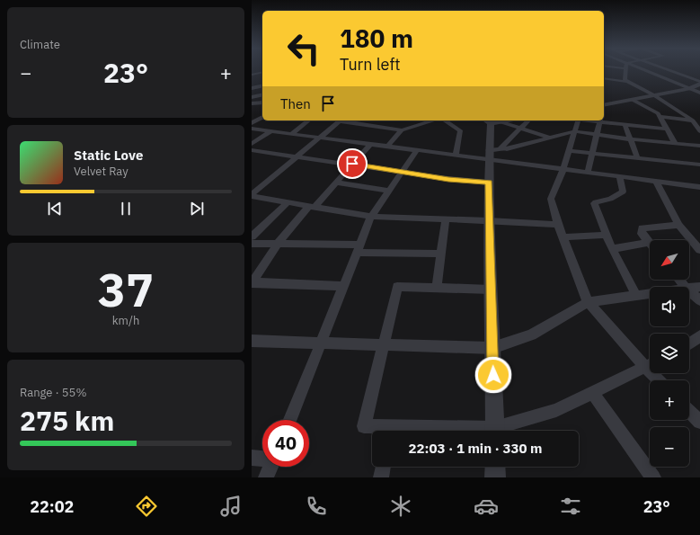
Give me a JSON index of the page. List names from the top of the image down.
{
  "north": "bottom left",
  "page": {
    "tile": [
      "Climate",
      ["37", "km/h"],
      ["Range · 55%", "275 km"]
    ],
    "turn": ["180 m", "Turn left"],
    "heat": ["−", "23°", "+"],
    "then": "Then",
    "song": ["Static Love", "Velvet Ray"],
    "map_buttons": ["+", "−"],
    "limit": "40",
    "trip": "22:03 · 1 min · 330 m",
    "tabs": ["22:02", "23°"]
  }
}
